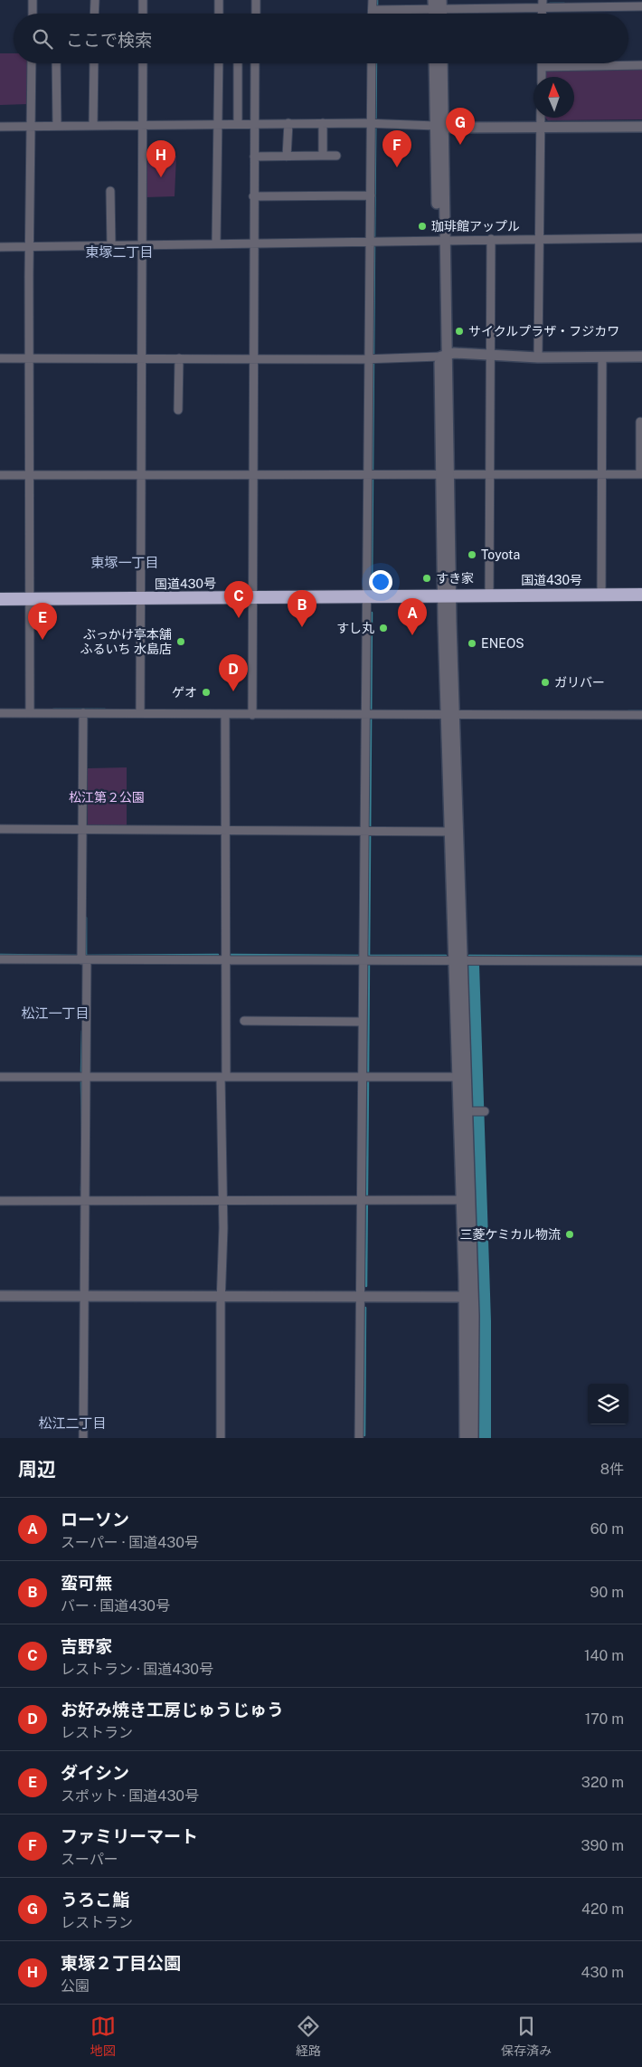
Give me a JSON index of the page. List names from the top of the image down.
{
  "streets": {
    "highway": ["国道430号"]
  },
  "districts": [
    "東塚二丁目",
    "東塚一丁目",
    "松江一丁目",
    "松江二丁目"
  ],
  "parks": ["松江第２公園"],
  "places": [
    "珈琲館アップル",
    "サイクルプラザ・フジカワ",
    "Toyota",
    "すき家",
    "すし丸",
    "ぶっかけ亭本舗 ふるいち 水島店",
    "ENEOS",
    "ガリバー",
    "ゲオ",
    "三菱ケミカル物流"
  ],
  "north": "top",
  "page": {
    "search": "ここで検索",
    "pins": [
      "G",
      "F",
      "H",
      "C",
      "B",
      "A",
      "E",
      "D"
    ],
    "heading": ["周辺", "8件"],
    "list": [
      {
        "mark": "A",
        "name": "ローソン",
        "note": "スーパー · 国道430号",
        "value": "60 m"
      },
      {
        "mark": "B",
        "name": "蛮可無",
        "note": "バー · 国道430号",
        "value": "90 m"
      },
      {
        "mark": "C",
        "name": "吉野家",
        "note": "レストラン · 国道430号",
        "value": "140 m"
      },
      {
        "mark": "D",
        "name": "お好み焼き工房じゅうじゅう",
        "note": "レストラン",
        "value": "170 m"
      },
      {
        "mark": "E",
        "name": "ダイシン",
        "note": "スポット · 国道430号",
        "value": "320 m"
      },
      {
        "mark": "F",
        "name": "ファミリーマート",
        "note": "スーパー",
        "value": "390 m"
      },
      {
        "mark": "G",
        "name": "うろこ鮨",
        "note": "レストラン",
        "value": "420 m"
      },
      {
        "mark": "H",
        "name": "東塚２丁目公園",
        "note": "公園",
        "value": "430 m"
      }
    ],
    "nav": ["地図", "経路", "保存済み"]
  }
}
